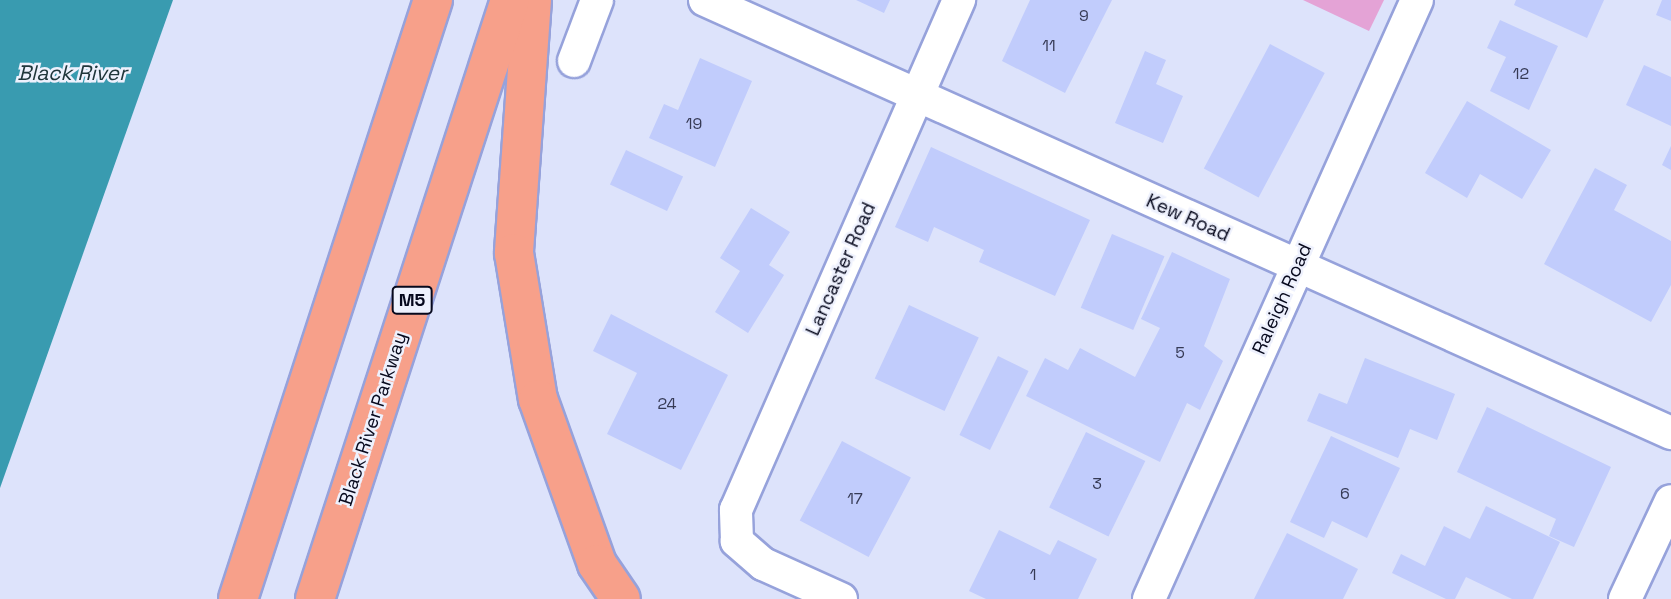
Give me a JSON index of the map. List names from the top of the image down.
{
  "streets": {
    "highway": ["M5", "Black River Parkway"],
    "street": ["Kew Road", "Lancaster Road", "Raleigh Road"]
  },
  "crossings": [
    ["Kew Road", "Lancaster Road"],
    ["Kew Road", "Raleigh Road"]
  ],
  "water": ["Black River"],
  "house_numbers": [
    "9",
    "11",
    "12",
    "19",
    "5",
    "24",
    "3",
    "6",
    "17",
    "1"
  ]
}
